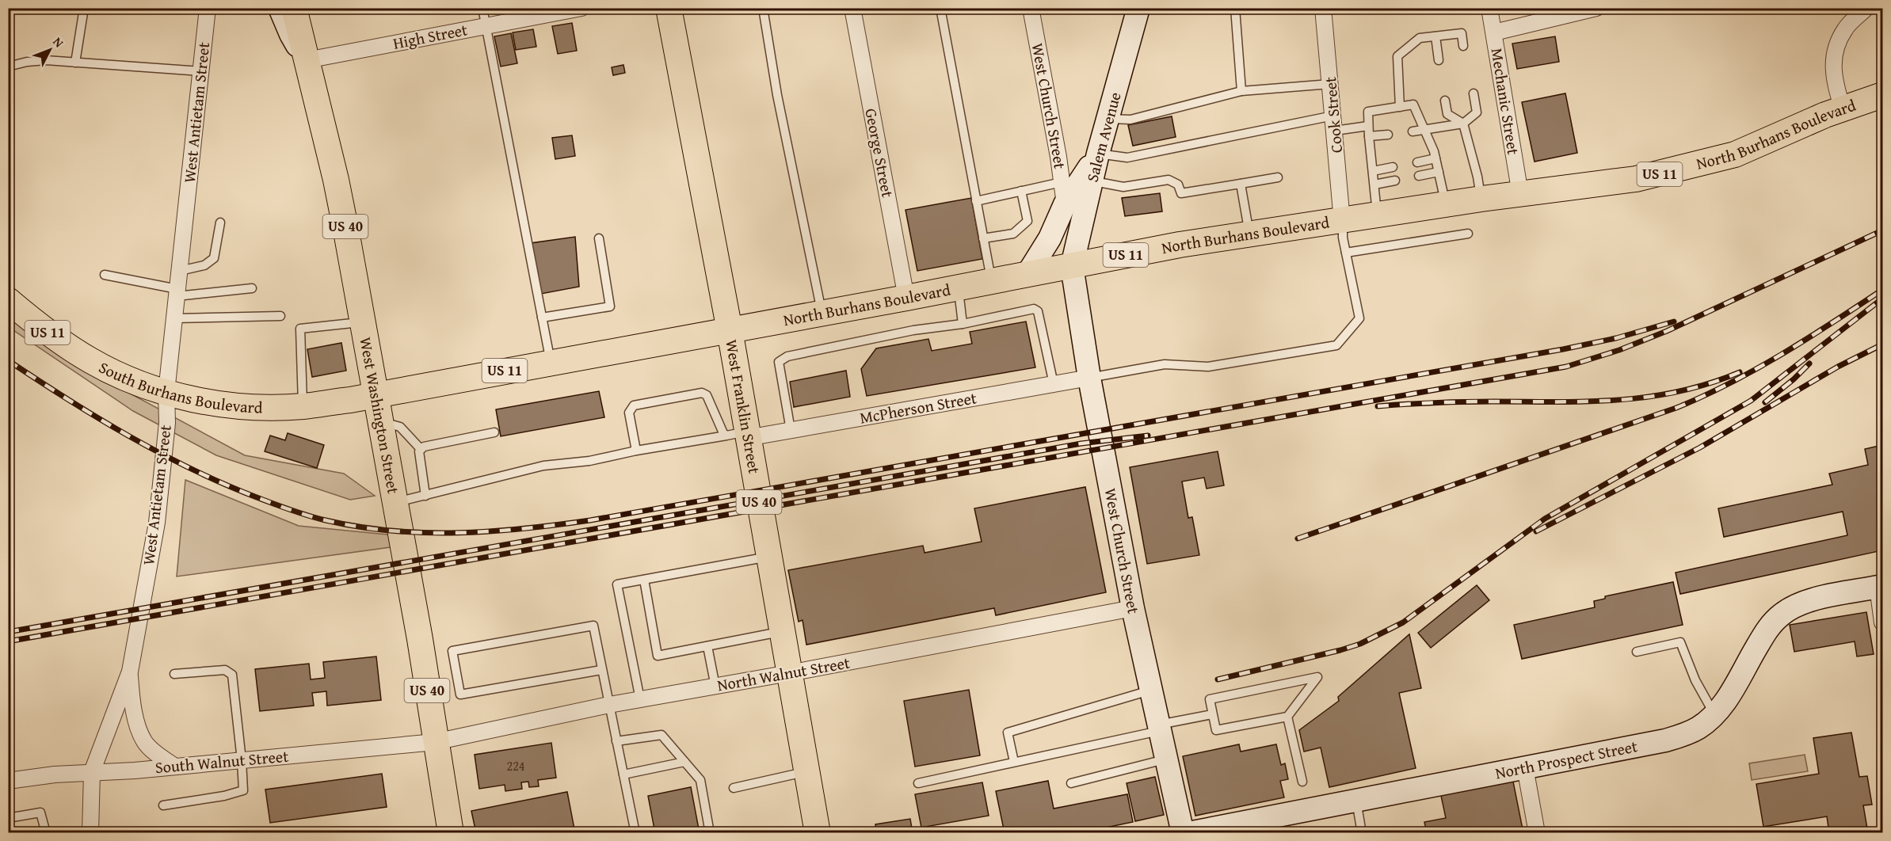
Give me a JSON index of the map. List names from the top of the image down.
{
  "streets": {
    "main road": [
      "West Church Street",
      "North Burhans Boulevard",
      "Salem Avenue",
      "US 11",
      "US 40",
      "South Burhans Boulevard",
      "West Franklin Street",
      "West Washington Street",
      "North Prospect Street"
    ],
    "street": [
      "High Street",
      "Mechanic Street",
      "West Antietam Street",
      "Cook Street",
      "George Street",
      "McPherson Street",
      "North Walnut Street",
      "South Walnut Street"
    ]
  },
  "crossings": [
    ["High Street", "US 40"],
    ["High Street", "West Washington Street"],
    ["Mechanic Street", "North Burhans Boulevard"],
    ["West Church Street", "North Burhans Boulevard"],
    ["West Church Street", "Salem Avenue"],
    ["West Church Street", "McPherson Street"],
    ["West Church Street", "North Walnut Street"],
    ["West Antietam Street", "South Burhans Boulevard"],
    ["West Antietam Street", "South Walnut Street"],
    ["Cook Street", "North Burhans Boulevard"],
    ["North Burhans Boulevard", "Salem Avenue"],
    ["North Burhans Boulevard", "George Street"],
    ["North Burhans Boulevard", "South Burhans Boulevard"],
    ["North Burhans Boulevard", "West Franklin Street"],
    ["North Burhans Boulevard", "West Washington Street"],
    ["US 40", "West Washington Street"],
    ["South Burhans Boulevard", "West Washington Street"],
    ["West Franklin Street", "McPherson Street"],
    ["West Franklin Street", "North Walnut Street"],
    ["West Washington Street", "North Walnut Street"],
    ["West Washington Street", "South Walnut Street"],
    ["North Walnut Street", "South Walnut Street"]
  ],
  "house_numbers": ["224"],
  "north": "top right"
}
